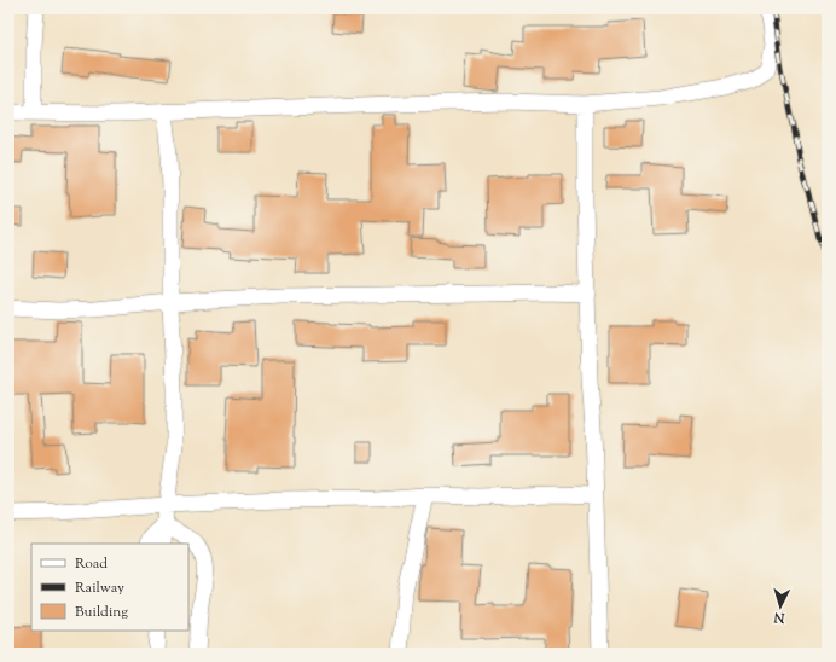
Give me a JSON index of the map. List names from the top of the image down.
{
  "legend": ["Road", "Railway", "Building"],
  "north": "bottom"
}
